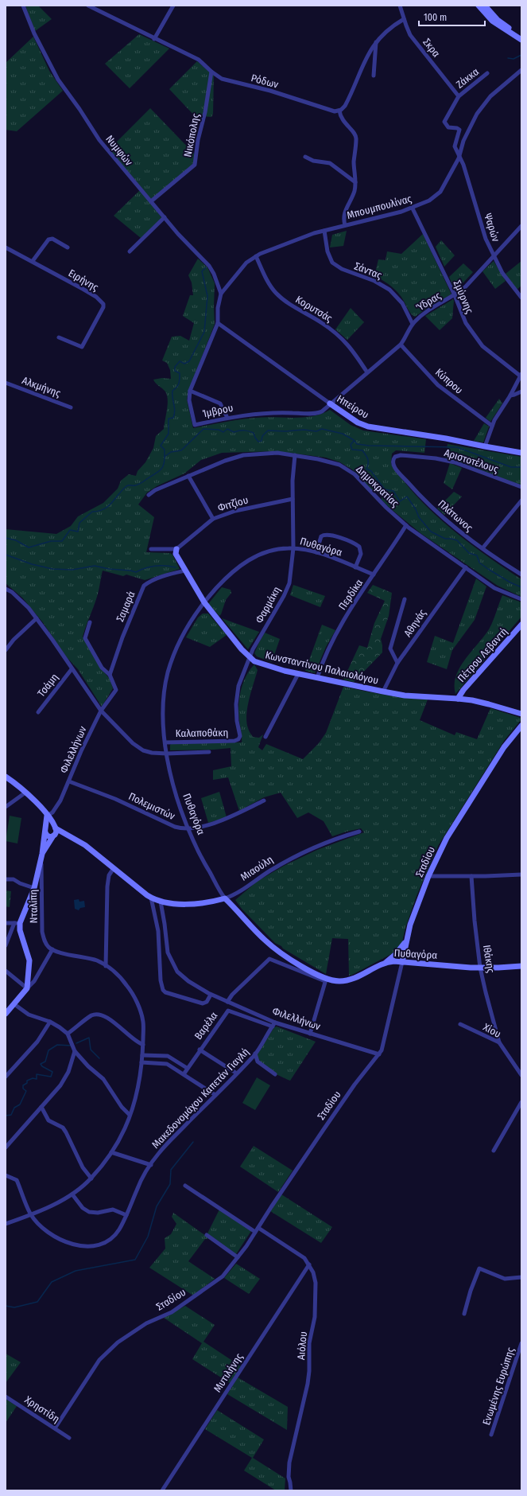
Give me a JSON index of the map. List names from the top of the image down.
{
  "streets": {
    "street": [
      "Σκρα",
      "Ζάκκα",
      "Ρόδων",
      "Νικόπολης",
      "Νυμφών",
      "Μπουμπουλίνας",
      "Ψαρών",
      "Σάντας",
      "Ειρήνης",
      "Σμύρνης",
      "Ύδρας",
      "Κορυτσάς",
      "Κύπρου",
      "Αλκμήνης",
      "Ηπείρου",
      "Ίμβρου",
      "Αριστοτέλους",
      "Δημοκρατίας",
      "Φιτζίου",
      "Πλάτωνος",
      "Πυθαγόρα",
      "Περδίκα",
      "Φαρμάκη",
      "Σαμαρά",
      "Αθηνάς",
      "Πέτρου Λεβαντή",
      "Κωνσταντίνου Παλαιολόγου",
      "Τσάμη",
      "Καλαποθάκη",
      "Φιλελλήνων",
      "Πολεμιστών",
      "Σταδίου",
      "Μιαούλη",
      "Νταλίπη",
      "Ιθάκης",
      "Βαρέλα",
      "Χίου",
      "Μακεδονομάχου Καπετάν Γιαγλή",
      "Αιόλου",
      "Μυτιλήνης",
      "Ενωμένης Ευρώπης",
      "Χρηστίδη"
    ]
  },
  "crossings": [
    ["Σκρα", "Ζάκκα"],
    ["Ζάκκα", "Μπουμπουλίνας"],
    ["Ζάκκα", "Ψαρών"],
    ["Ρόδων", "Νικόπολης"],
    ["Νικόπολης", "Νυμφών"],
    ["Νυμφών", "Μπουμπουλίνας"],
    ["Μπουμπουλίνας", "Ψαρών"],
    ["Μπουμπουλίνας", "Σάντας"],
    ["Μπουμπουλίνας", "Σμύρνης"],
    ["Μπουμπουλίνας", "Κορυτσάς"],
    ["Μπουμπουλίνας", "Ηπείρου"],
    ["Μπουμπουλίνας", "Ίμβρου"],
    ["Ψαρών", "Ύδρας"],
    ["Σάντας", "Ύδρας"],
    ["Σμύρνης", "Ύδρας"],
    ["Ύδρας", "Κορυτσάς"],
    ["Ύδρας", "Κύπρου"],
    ["Ύδρας", "Ηπείρου"],
    ["Ύδρας", "Ίμβρου"],
    ["Ηπείρου", "Ίμβρου"],
    ["Αριστοτέλους", "Πλάτωνος"],
    ["Δημοκρατίας", "Περδίκα"],
    ["Δημοκρατίας", "Φαρμάκη"],
    ["Δημοκρατίας", "Αθηνάς"],
    ["Φιτζίου", "Φαρμάκη"],
    ["Φιτζίου", "Κωνσταντίνου Παλαιολόγου"],
    ["Πυθαγόρα", "Περδίκα"],
    ["Πυθαγόρα", "Φαρμάκη"],
    ["Πυθαγόρα", "Κωνσταντίνου Παλαιολόγου"],
    ["Πυθαγόρα", "Καλαποθάκη"],
    ["Πυθαγόρα", "Πολεμιστών"],
    ["Πυθαγόρα", "Σταδίου"],
    ["Πυθαγόρα", "Μιαούλη"],
    ["Πυθαγόρα", "Ιθάκης"],
    ["Περδίκα", "Κωνσταντίνου Παλαιολόγου"],
    ["Φαρμάκη", "Κωνσταντίνου Παλαιολόγου"],
    ["Φαρμάκη", "Καλαποθάκη"],
    ["Σαμαρά", "Κωνσταντίνου Παλαιολόγου"],
    ["Σαμαρά", "Φιλελλήνων"],
    ["Αθηνάς", "Κωνσταντίνου Παλαιολόγου"],
    ["Πέτρου Λεβαντή", "Κωνσταντίνου Παλαιολόγου"],
    ["Φιλελλήνων", "Πολεμιστών"],
    ["Φιλελλήνων", "Σταδίου"],
    ["Φιλελλήνων", "Μιαούλη"],
    ["Φιλελλήνων", "Βαρέλα"],
    ["Φιλελλήνων", "Μακεδονομάχου Καπετάν Γιαγλή"],
    ["Σταδίου", "Αιόλου"],
    ["Σταδίου", "Χρηστίδη"],
    ["Ιθάκης", "Χίου"],
    ["Βαρέλα", "Μακεδονομάχου Καπετάν Γιαγλή"],
    ["Αιόλου", "Μυτιλήνης"]
  ],
  "scale_bar": "100 m"
}
